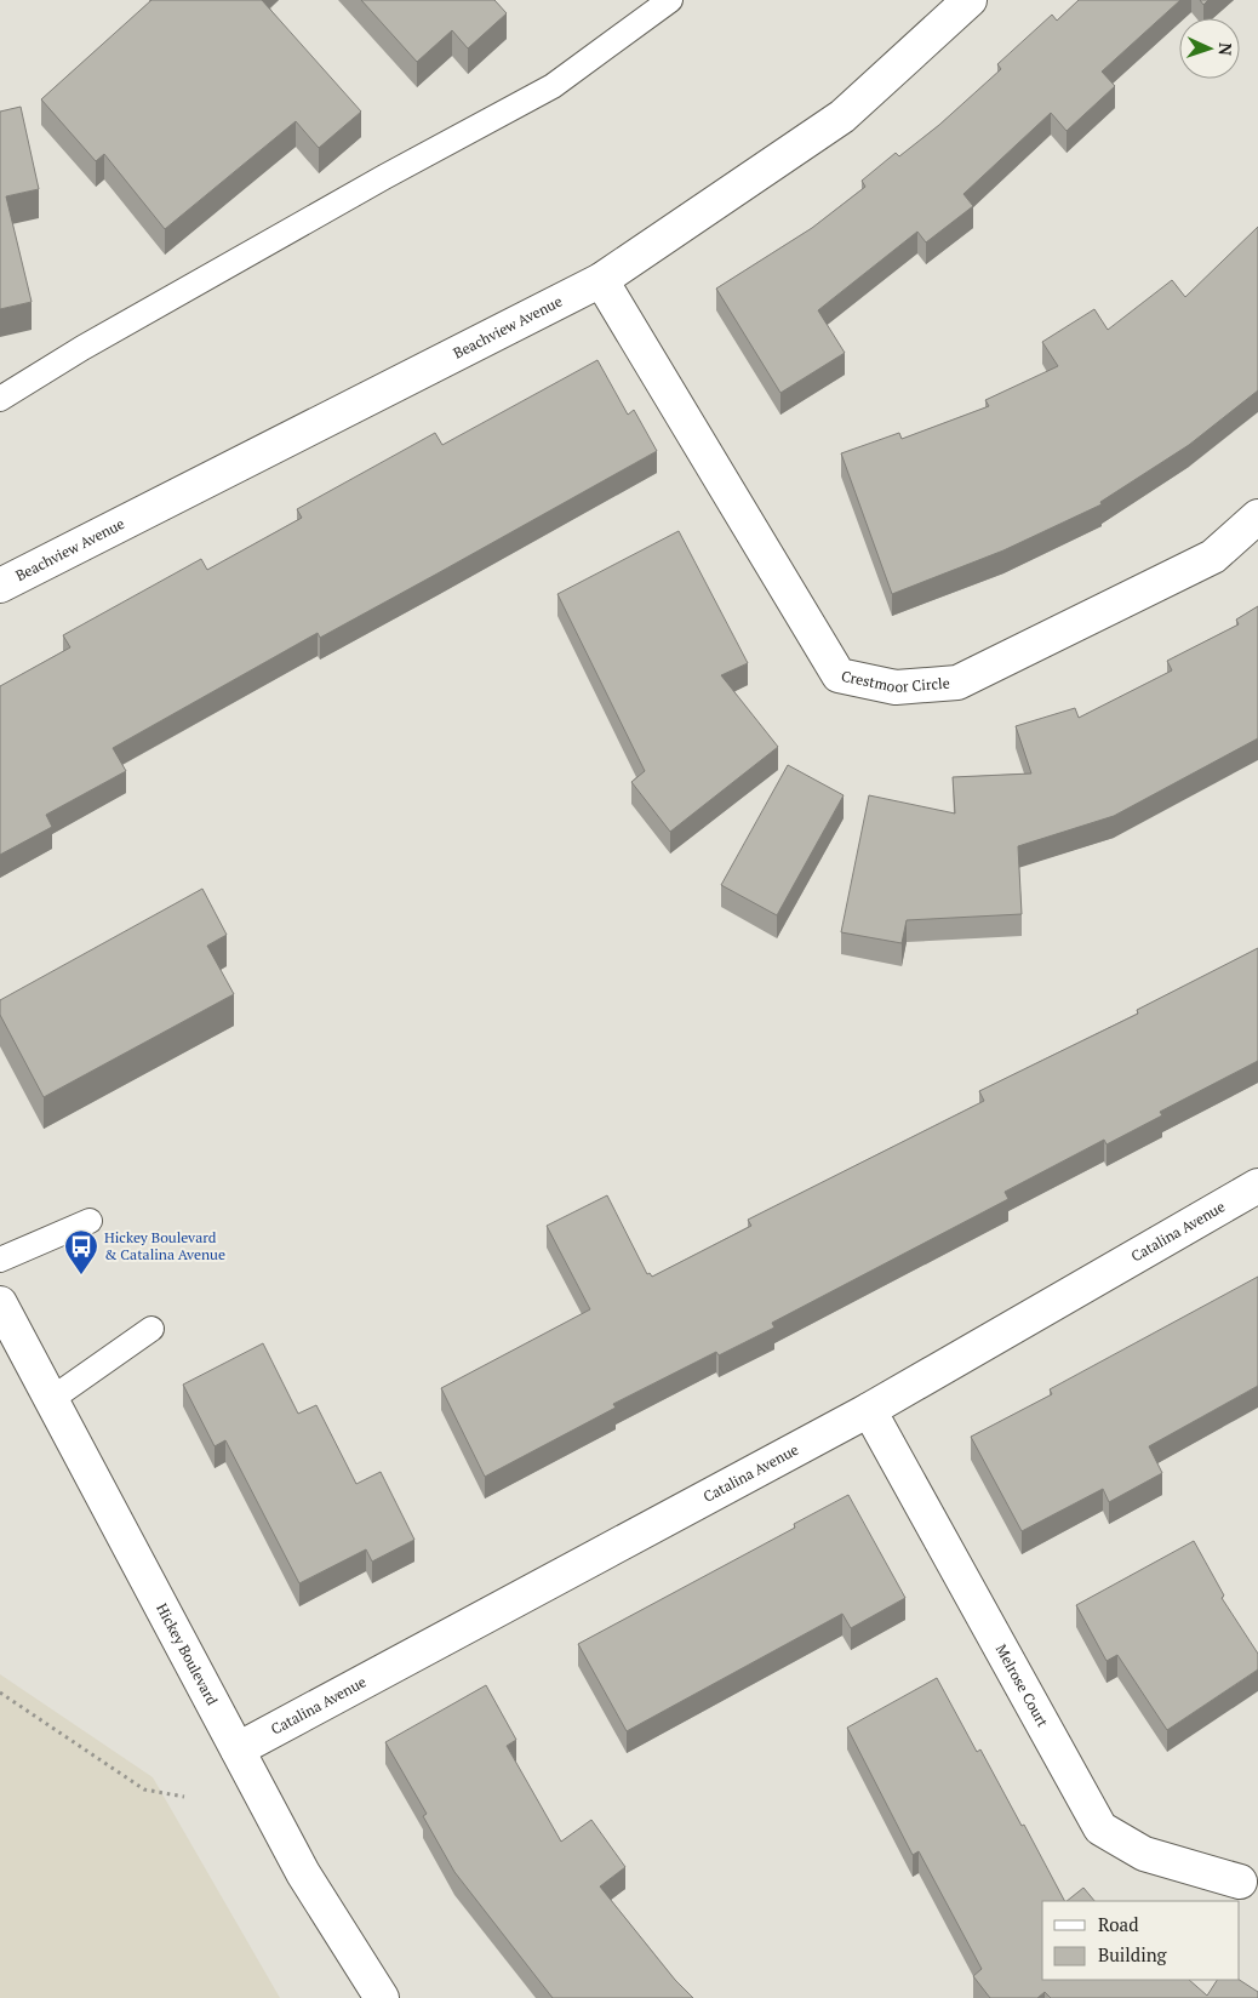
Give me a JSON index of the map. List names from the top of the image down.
{
  "streets": {
    "street": [
      "Beachview Avenue",
      "Crestmoor Circle",
      "Catalina Avenue",
      "Hickey Boulevard",
      "Melrose Court"
    ]
  },
  "crossings": [
    ["Beachview Avenue", "Crestmoor Circle"],
    ["Catalina Avenue", "Hickey Boulevard"],
    ["Catalina Avenue", "Melrose Court"]
  ],
  "places": {
    "bus stop": ["Hickey Boulevard & Catalina Avenue"]
  },
  "legend": ["Road", "Building"],
  "north": "right"
}
